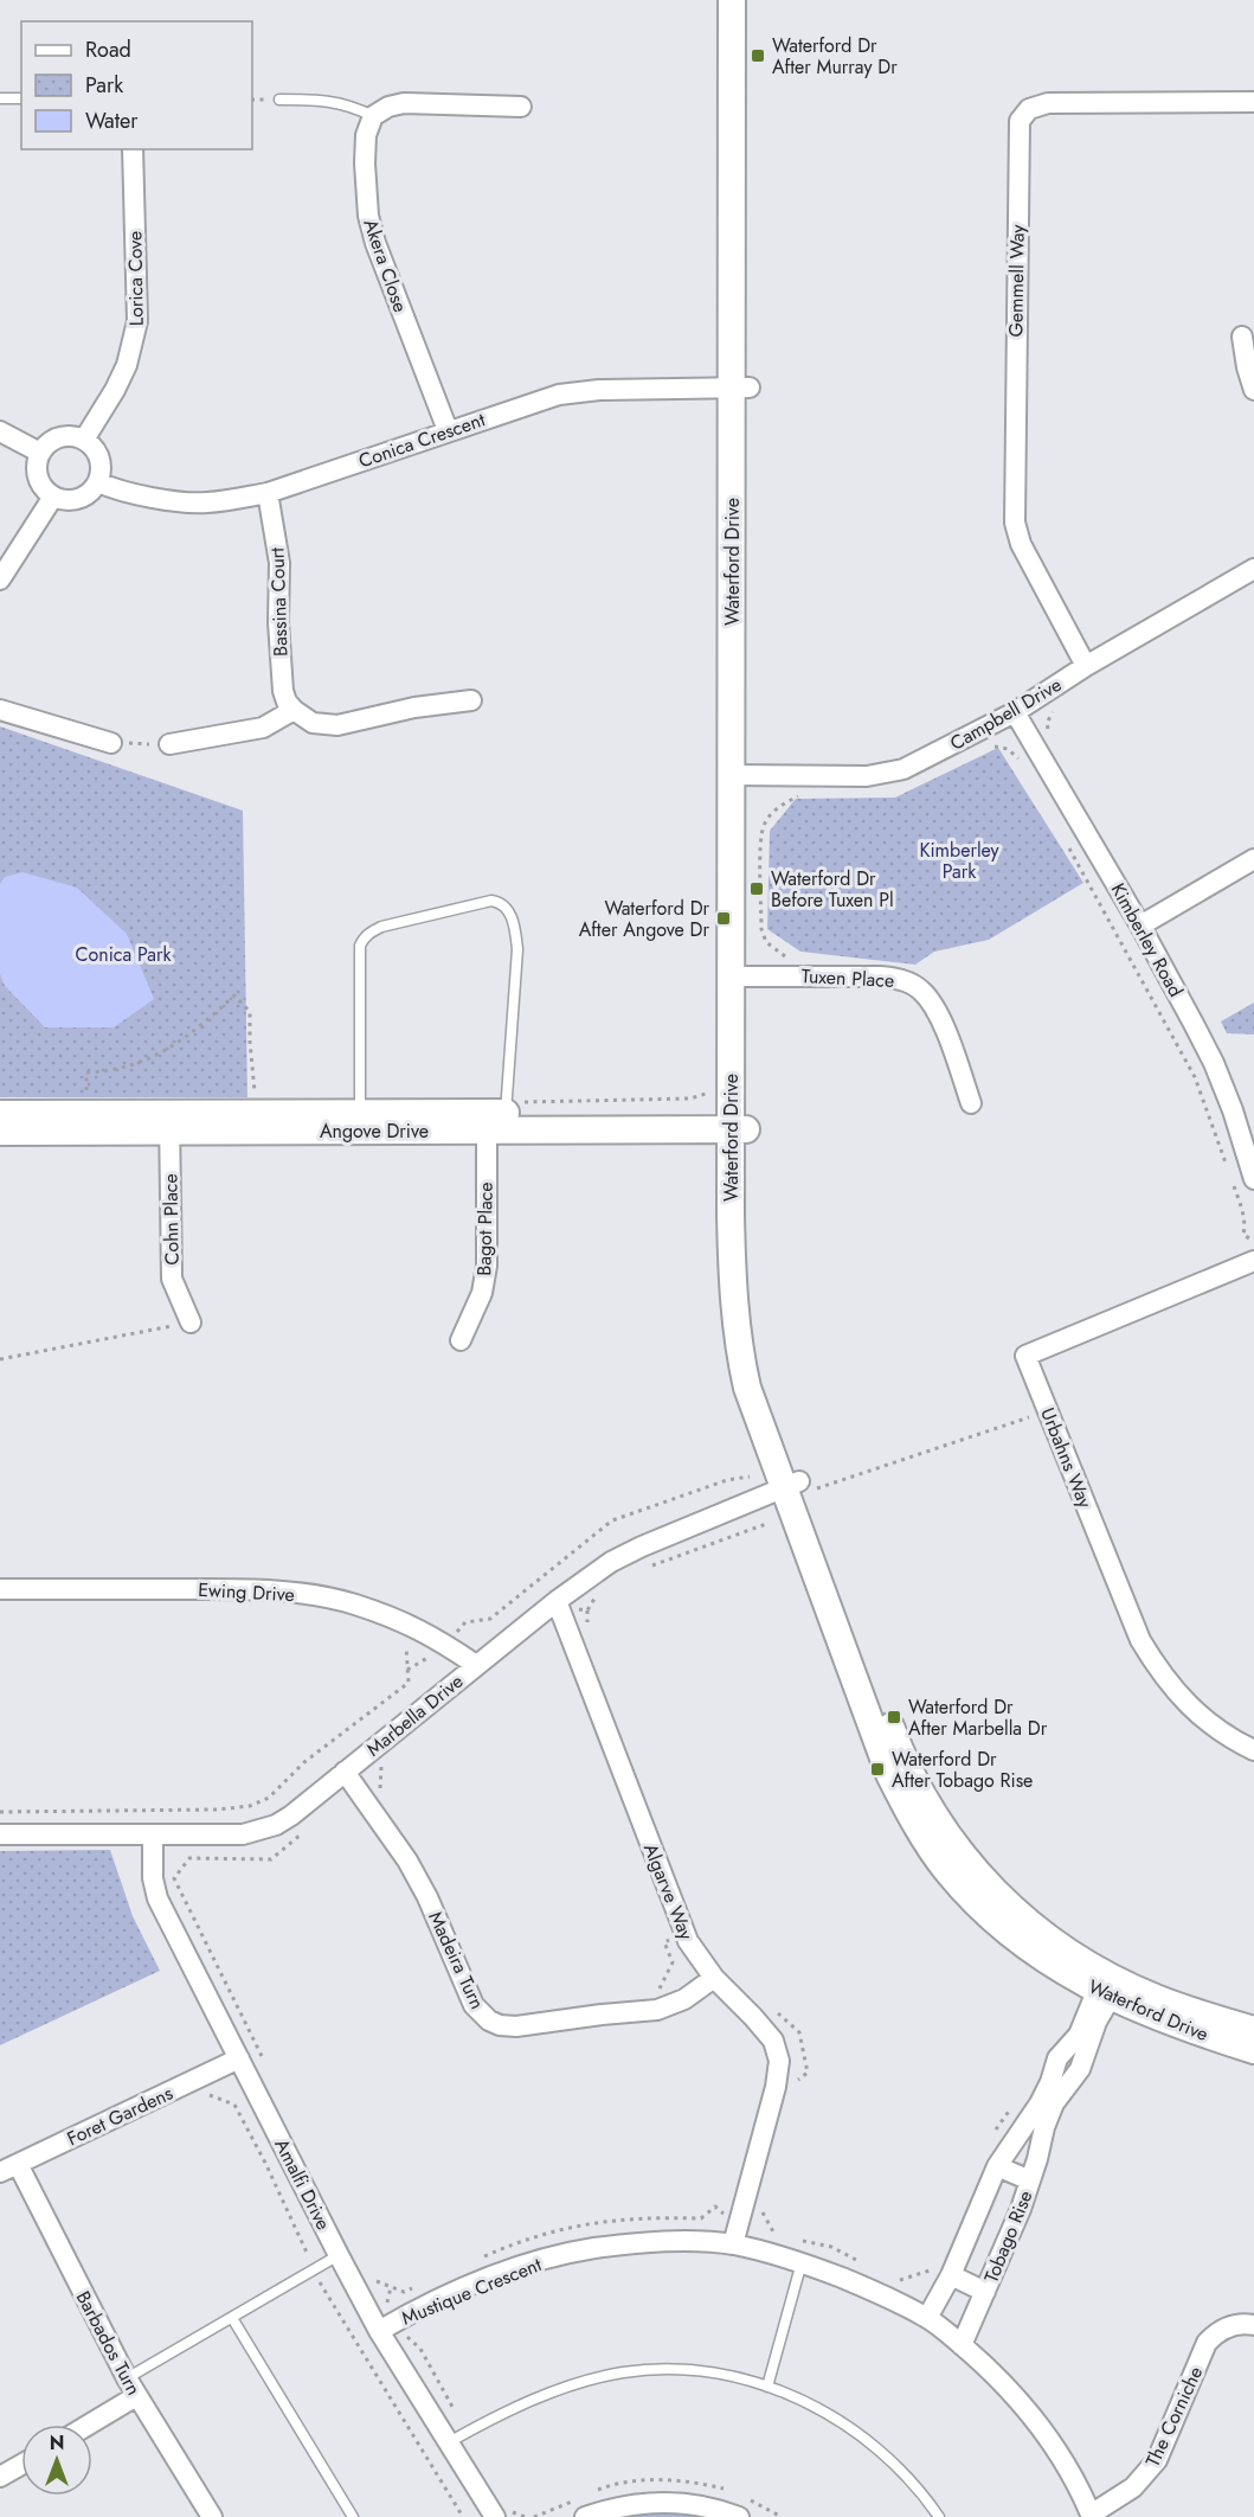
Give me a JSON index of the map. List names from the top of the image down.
{
  "streets": {
    "street": [
      "Akera Close",
      "Lorica Cove",
      "Gemmell Way",
      "Conica Crescent",
      "Waterford Drive",
      "Bassina Court",
      "Campbell Drive",
      "Kimberley Road",
      "Tuxen Place",
      "Angove Drive",
      "Cohn Place",
      "Bagot Place",
      "Urbahns Way",
      "Ewing Drive",
      "Marbella Drive",
      "Algarve Way",
      "Madeira Turn",
      "Foret Gardens",
      "Amalfi Drive",
      "Tobago Rise",
      "Mustique Crescent",
      "Barbados Turn",
      "The Corniche"
    ]
  },
  "crossings": [
    ["Akera Close", "Conica Crescent"],
    ["Lorica Cove", "Conica Crescent"],
    ["Gemmell Way", "Campbell Drive"],
    ["Conica Crescent", "Waterford Drive"],
    ["Conica Crescent", "Bassina Court"],
    ["Waterford Drive", "Campbell Drive"],
    ["Waterford Drive", "Tuxen Place"],
    ["Waterford Drive", "Angove Drive"],
    ["Waterford Drive", "Marbella Drive"],
    ["Waterford Drive", "Tobago Rise"],
    ["Campbell Drive", "Kimberley Road"],
    ["Angove Drive", "Cohn Place"],
    ["Angove Drive", "Bagot Place"],
    ["Ewing Drive", "Marbella Drive"],
    ["Marbella Drive", "Algarve Way"],
    ["Marbella Drive", "Madeira Turn"],
    ["Marbella Drive", "Amalfi Drive"],
    ["Algarve Way", "Madeira Turn"],
    ["Algarve Way", "Mustique Crescent"],
    ["Foret Gardens", "Amalfi Drive"],
    ["Foret Gardens", "Barbados Turn"],
    ["Amalfi Drive", "Mustique Crescent"],
    ["Tobago Rise", "Mustique Crescent"],
    ["Mustique Crescent", "The Corniche"]
  ],
  "parks": ["Kimberley Park", "Conica Park"],
  "places": {
    "transit": [
      "Waterford Dr After Murray Dr",
      "Waterford Dr Before Tuxen Pl",
      "Waterford Dr After Angove Dr",
      "Waterford Dr After Marbella Dr",
      "Waterford Dr After Tobago Rise"
    ]
  },
  "legend": ["Road", "Park", "Water"],
  "north": "top"
}
